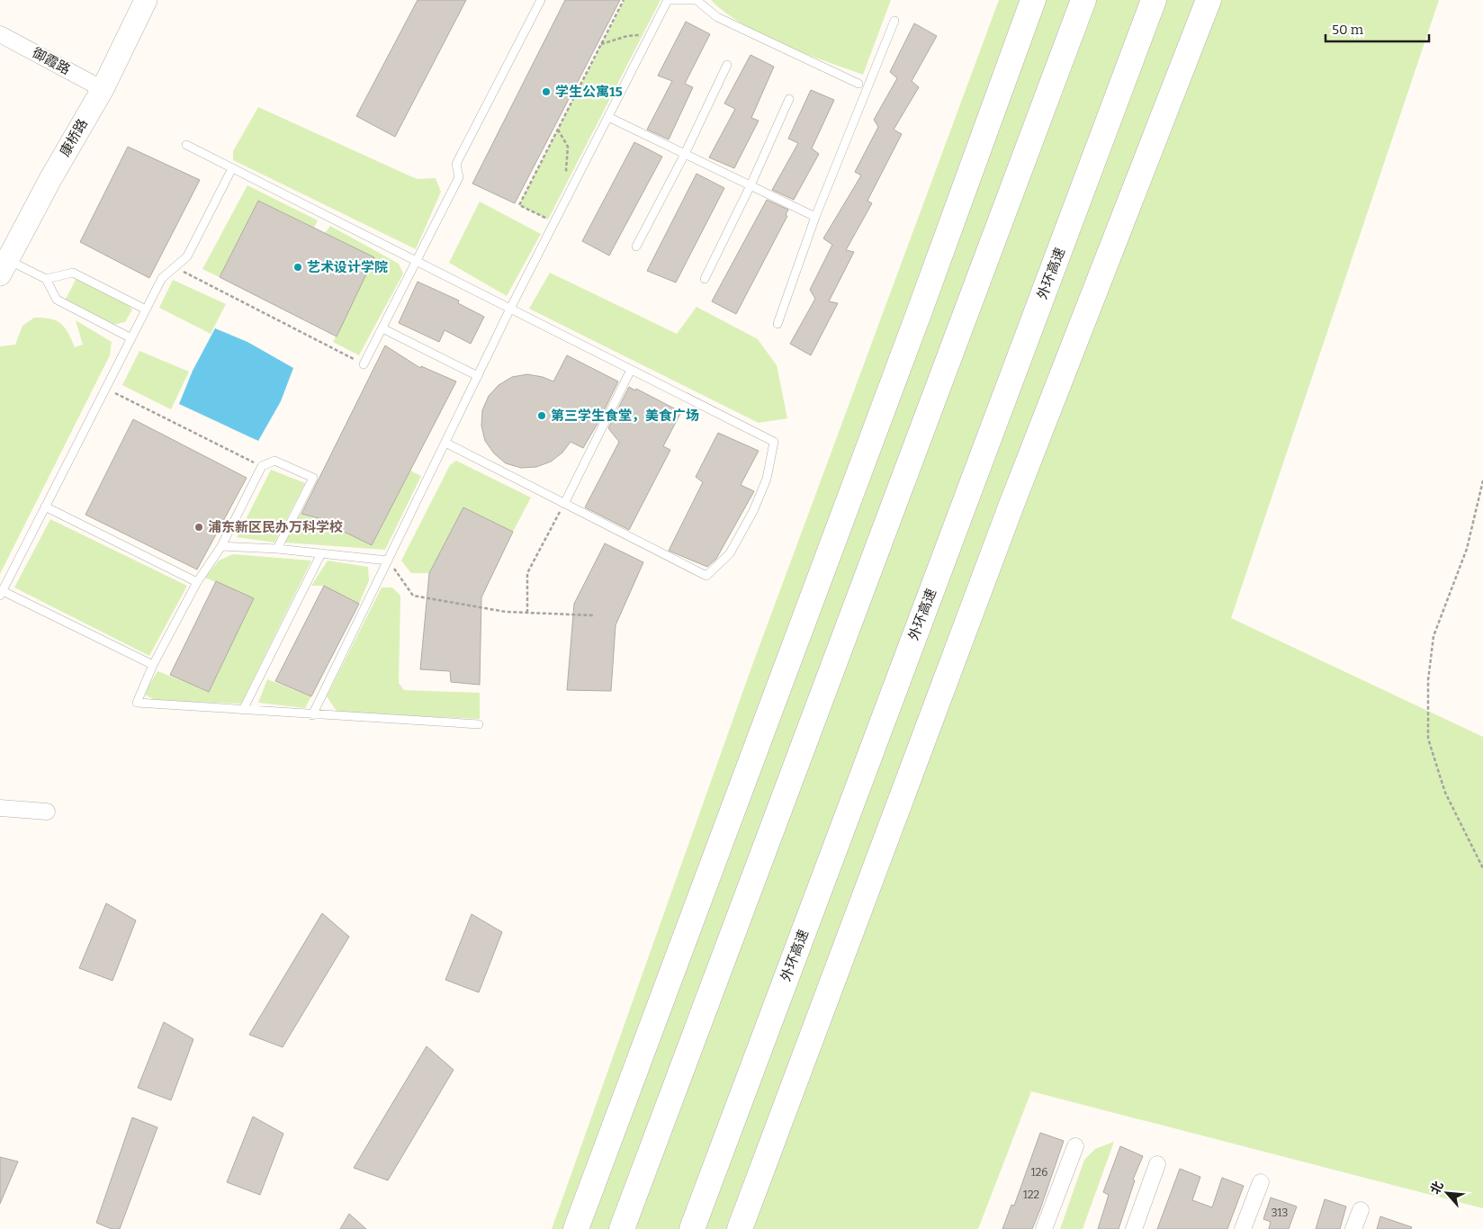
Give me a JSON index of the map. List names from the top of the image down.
{
  "streets": {
    "highway": ["外环高速"],
    "main road": ["康桥路"],
    "street": ["御霞路"]
  },
  "crossings": [
    ["御霞路", "康桥路"]
  ],
  "places": [
    "学生公寓15",
    "艺术设计学院",
    "第三学生食堂，美食广场",
    "浦东新区民办万科学校"
  ],
  "house_numbers": ["126", "122", "313"],
  "scale_bar": "50 m",
  "north": "top left"
}
